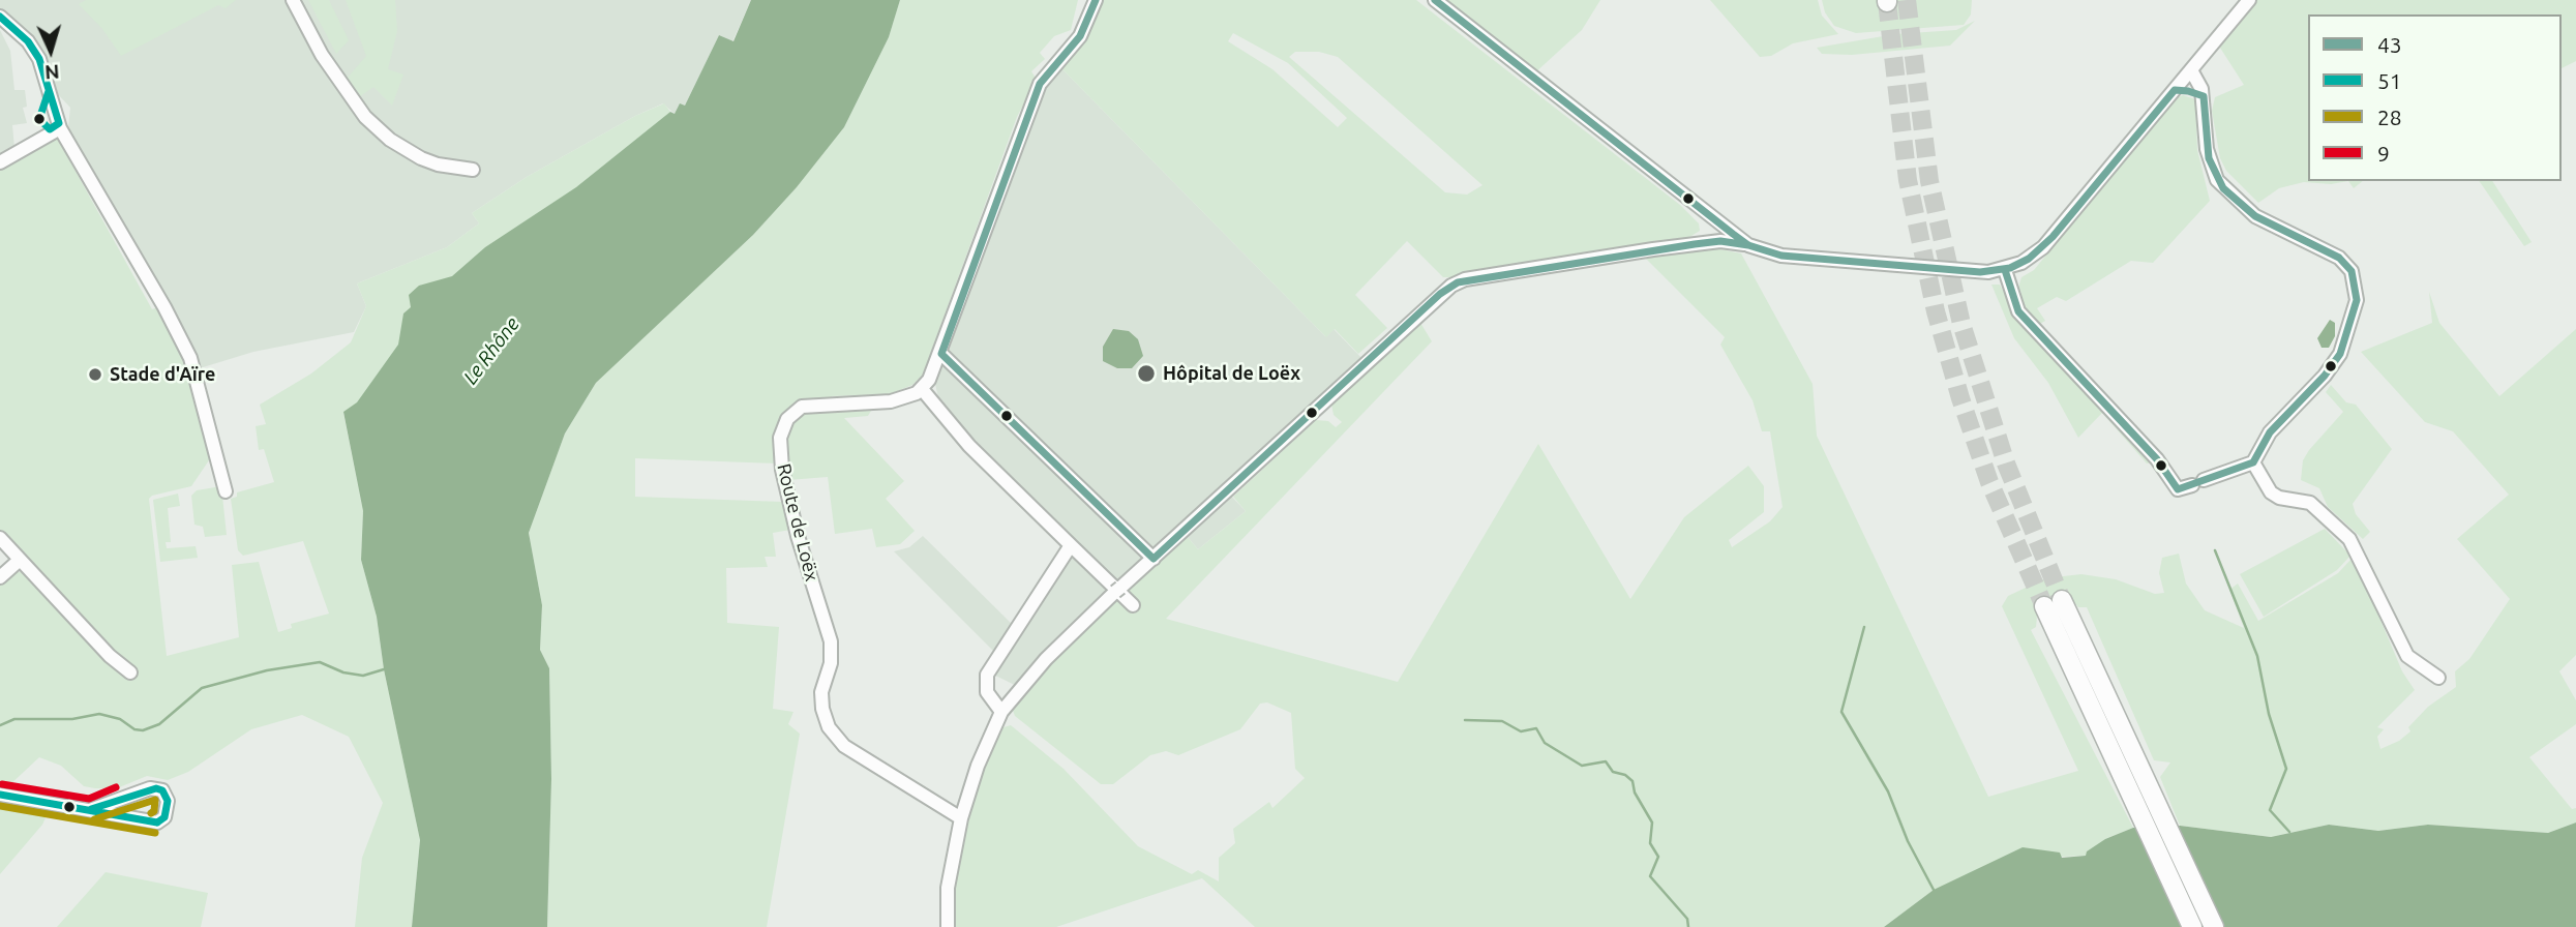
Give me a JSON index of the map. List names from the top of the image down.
{
  "streets": {
    "street": ["Route de Loëx"]
  },
  "water": ["Le Rhône"],
  "places": ["Hôpital de Loëx", "Stade d'Aïre"],
  "lines": [
    "transit line 43",
    "transit line 51",
    "transit line 9",
    "transit line 28"
  ],
  "legend": [
    "43",
    "51",
    "28",
    "9"
  ],
  "north": "bottom"
}
